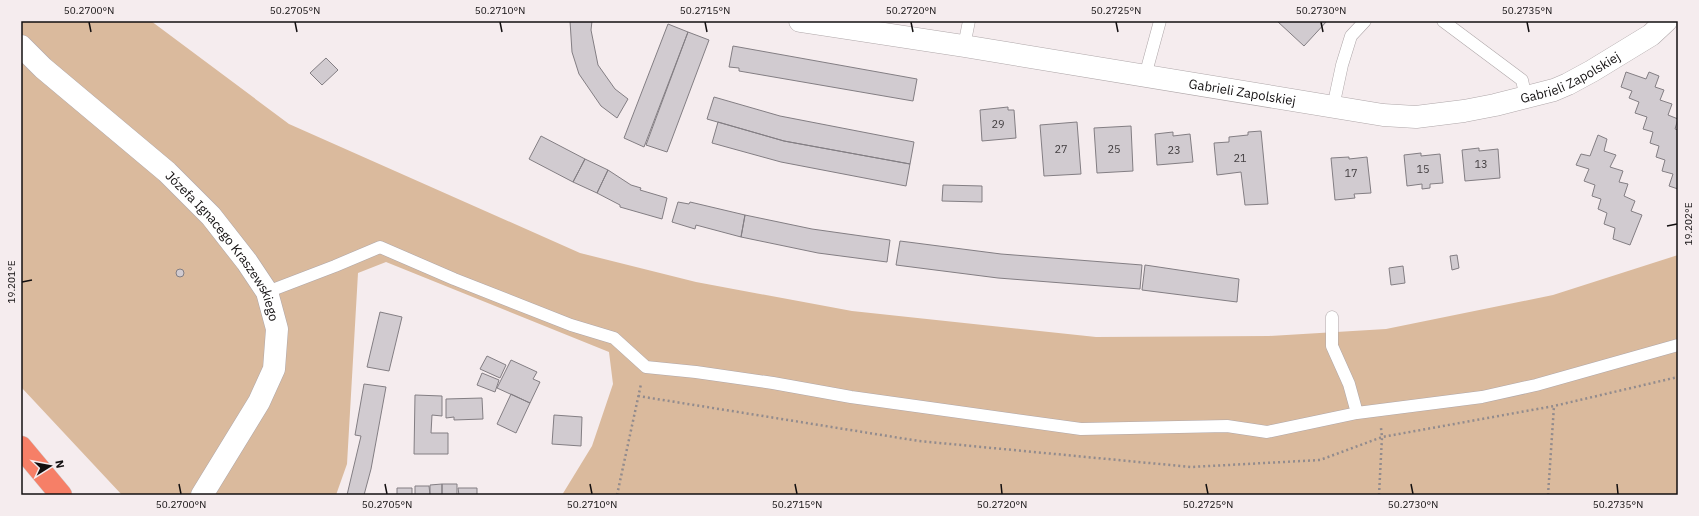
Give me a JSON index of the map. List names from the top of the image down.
{
  "streets": {
    "street": ["Gabrieli Zapolskiej", "Józefa Ignacego Kraszewskiego"]
  },
  "house_numbers": [
    "29",
    "27",
    "25",
    "23",
    "21",
    "13",
    "15",
    "17"
  ],
  "north": "right",
  "coordinates": [
    "50.2700°N",
    "50.2705°N",
    "50.2710°N",
    "50.2715°N",
    "50.2720°N",
    "50.2725°N",
    "50.2730°N",
    "50.2735°N",
    "19.202°E",
    "19.201°E"
  ]
}
